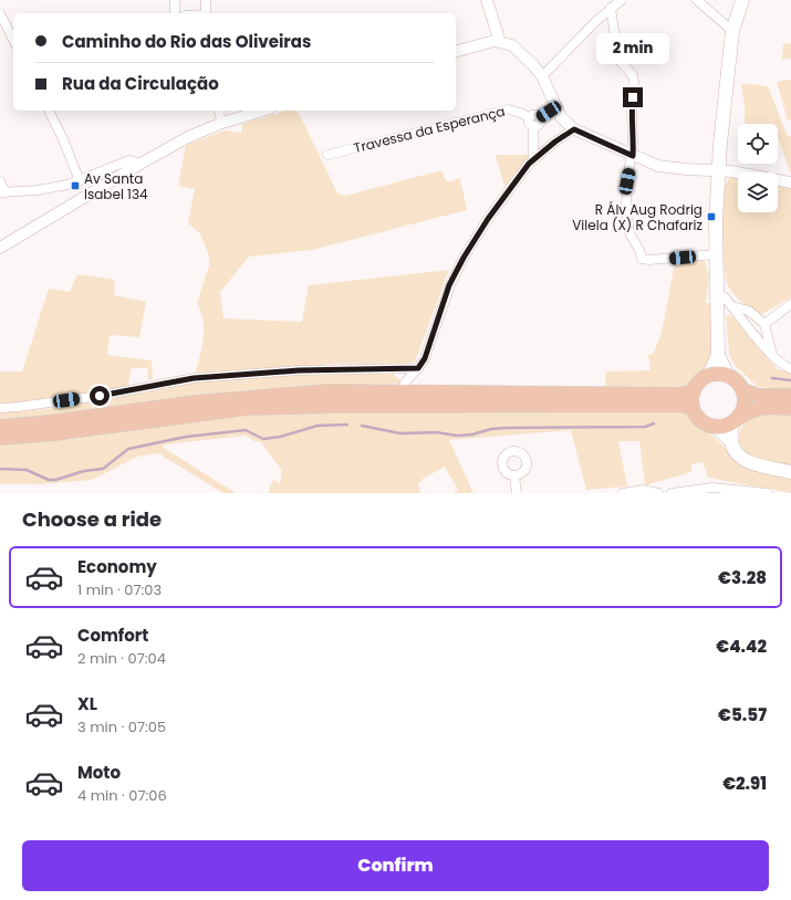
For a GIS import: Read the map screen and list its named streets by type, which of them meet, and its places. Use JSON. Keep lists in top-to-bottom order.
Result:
{
  "streets": {
    "street": ["Travessa da Esperança"]
  },
  "places": {
    "transit": ["Av Santa Isabel 134", "R Álv Aug Rodrig Vilela (X) R Chafariz"]
  },
  "page": {
    "banner": ["Caminho do Rio das Oliveiras", "Rua da Circulação"],
    "bubble": "2 min",
    "heading": "Choose a ride",
    "list": [
      {
        "name": "Economy",
        "note": "1 min · 07:03",
        "value": "€3.28"
      },
      {
        "name": "Comfort",
        "note": "2 min · 07:04",
        "value": "€4.42"
      },
      {
        "name": "XL",
        "note": "3 min · 07:05",
        "value": "€5.57"
      },
      {
        "name": "Moto",
        "note": "4 min · 07:06",
        "value": "€2.91"
      }
    ],
    "buttons": "Confirm"
  }
}
